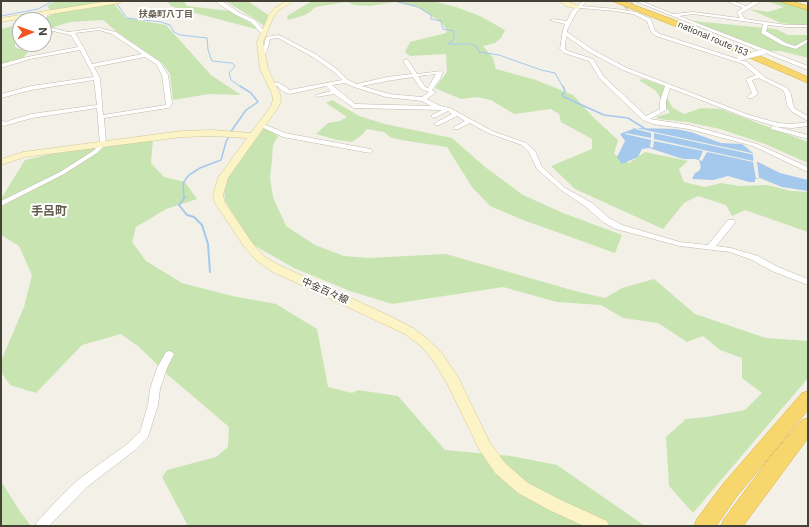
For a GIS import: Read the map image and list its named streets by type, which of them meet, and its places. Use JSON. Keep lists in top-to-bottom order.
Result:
{
  "streets": {
    "highway": ["national route 153"],
    "main road": ["中金百々線"]
  },
  "districts": ["扶桑町八丁目", "手呂町"],
  "north": "right"
}
